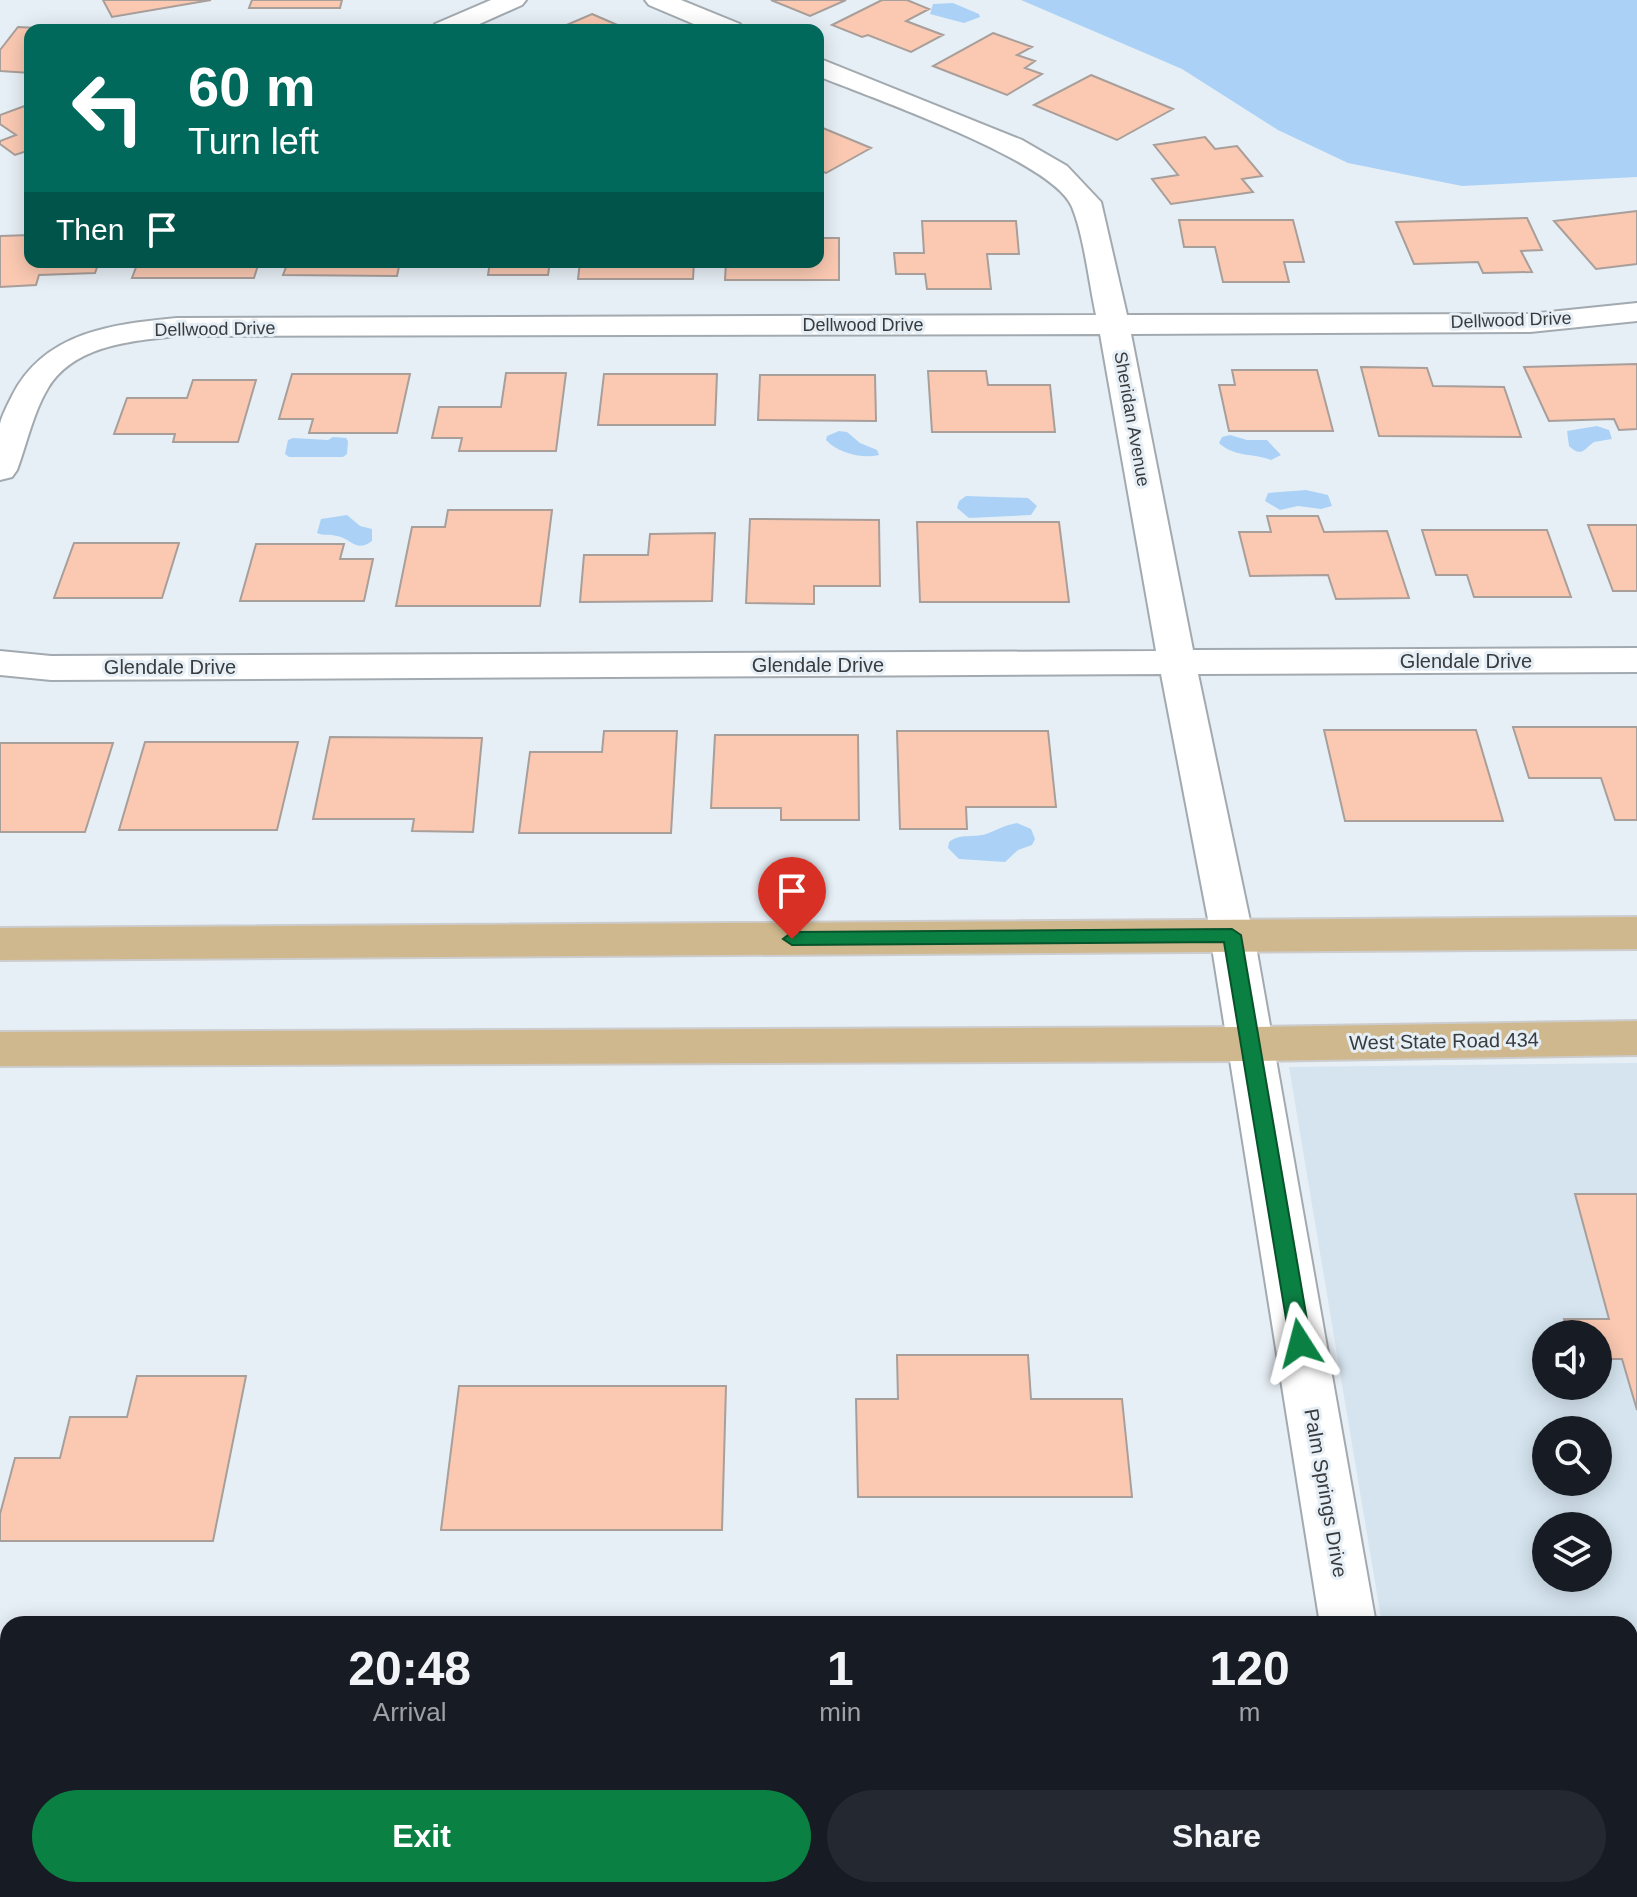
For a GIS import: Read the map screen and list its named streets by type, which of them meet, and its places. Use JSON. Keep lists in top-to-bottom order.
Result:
{
  "streets": {
    "main road": ["West State Road 434"],
    "street": [
      "Dellwood Drive",
      "Sheridan Avenue",
      "Glendale Drive",
      "Palm Springs Drive"
    ]
  },
  "crossings": [
    ["Dellwood Drive", "Sheridan Avenue"],
    ["Sheridan Avenue", "Glendale Drive"],
    ["Sheridan Avenue", "Palm Springs Drive"],
    ["West State Road 434", "Palm Springs Drive"]
  ],
  "page": {
    "turn": ["60 m", "Turn left"],
    "then": "Then",
    "eta": [
      "20:48",
      "Arrival",
      "1",
      "min",
      "120",
      "m"
    ],
    "buttons": ["Exit", "Share"]
  }
}
